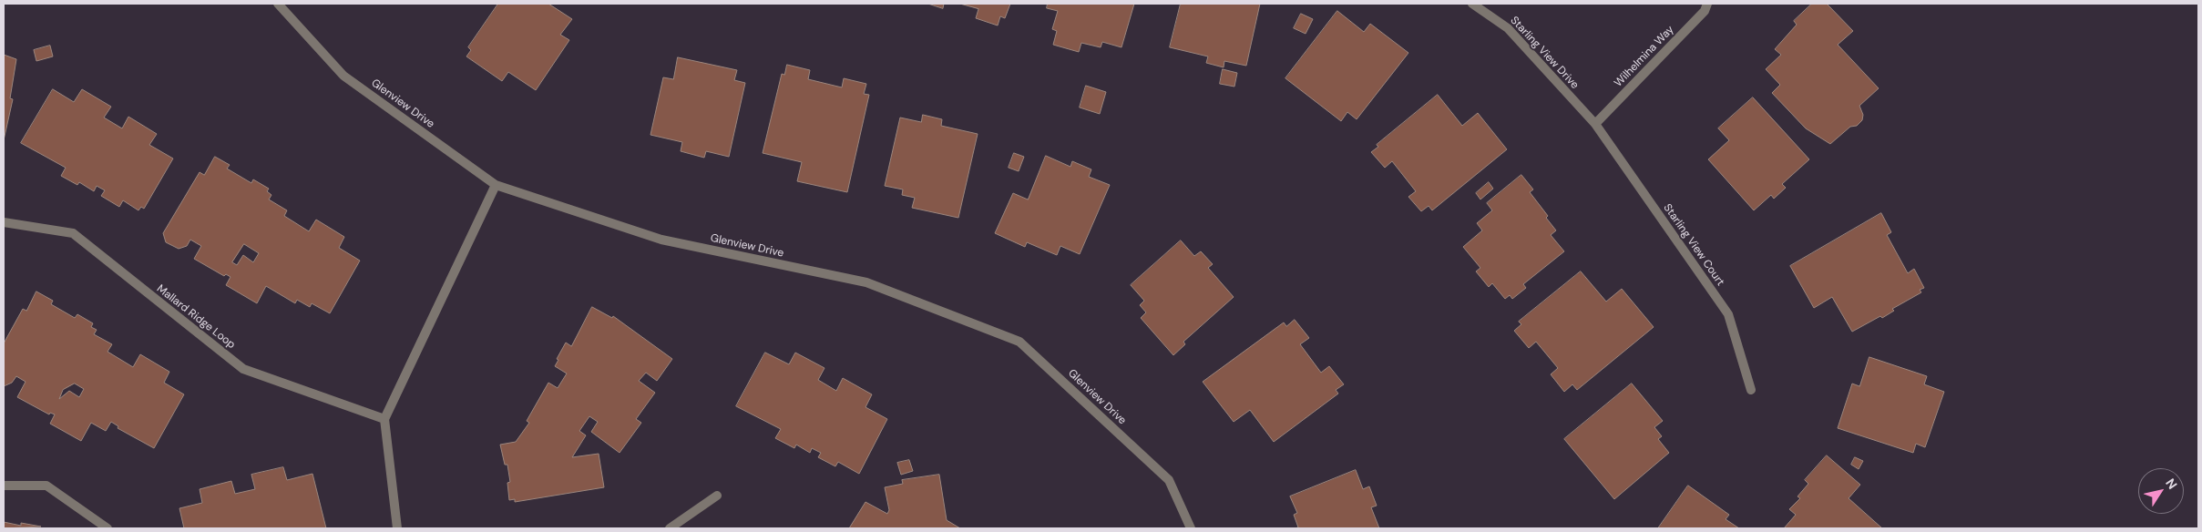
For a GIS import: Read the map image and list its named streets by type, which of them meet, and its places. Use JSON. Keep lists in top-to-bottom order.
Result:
{
  "streets": {
    "street": [
      "Starling View Drive",
      "Wilhelmina Way",
      "Glenview Drive",
      "Starling View Court",
      "Mallard Ridge Loop"
    ]
  },
  "crossings": [
    ["Starling View Drive", "Wilhelmina Way"],
    ["Starling View Drive", "Starling View Court"],
    ["Wilhelmina Way", "Starling View Court"]
  ],
  "north": "top right"
}
